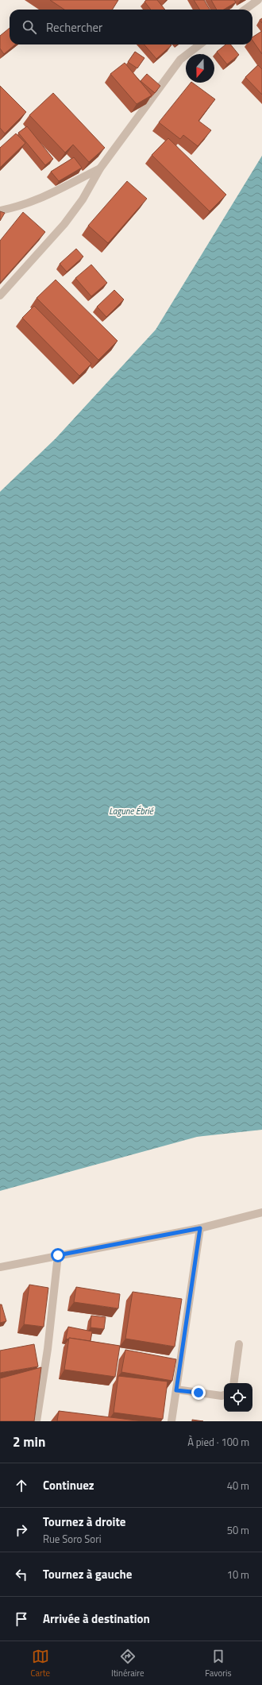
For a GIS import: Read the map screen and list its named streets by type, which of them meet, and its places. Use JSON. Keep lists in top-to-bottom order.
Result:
{
  "water": ["Lagune Ébrié"],
  "north": "bottom",
  "page": {
    "search": "Rechercher",
    "heading": ["2 min", "À pied · 100 m"],
    "list": [
      ["Continuez", "40 m"],
      ["Tournez à droite", "Rue Soro Sori", "50 m"],
      ["Tournez à gauche", "10 m"],
      "Arrivée à destination"
    ],
    "nav": ["Carte", "Itinéraire", "Favoris"]
  }
}
